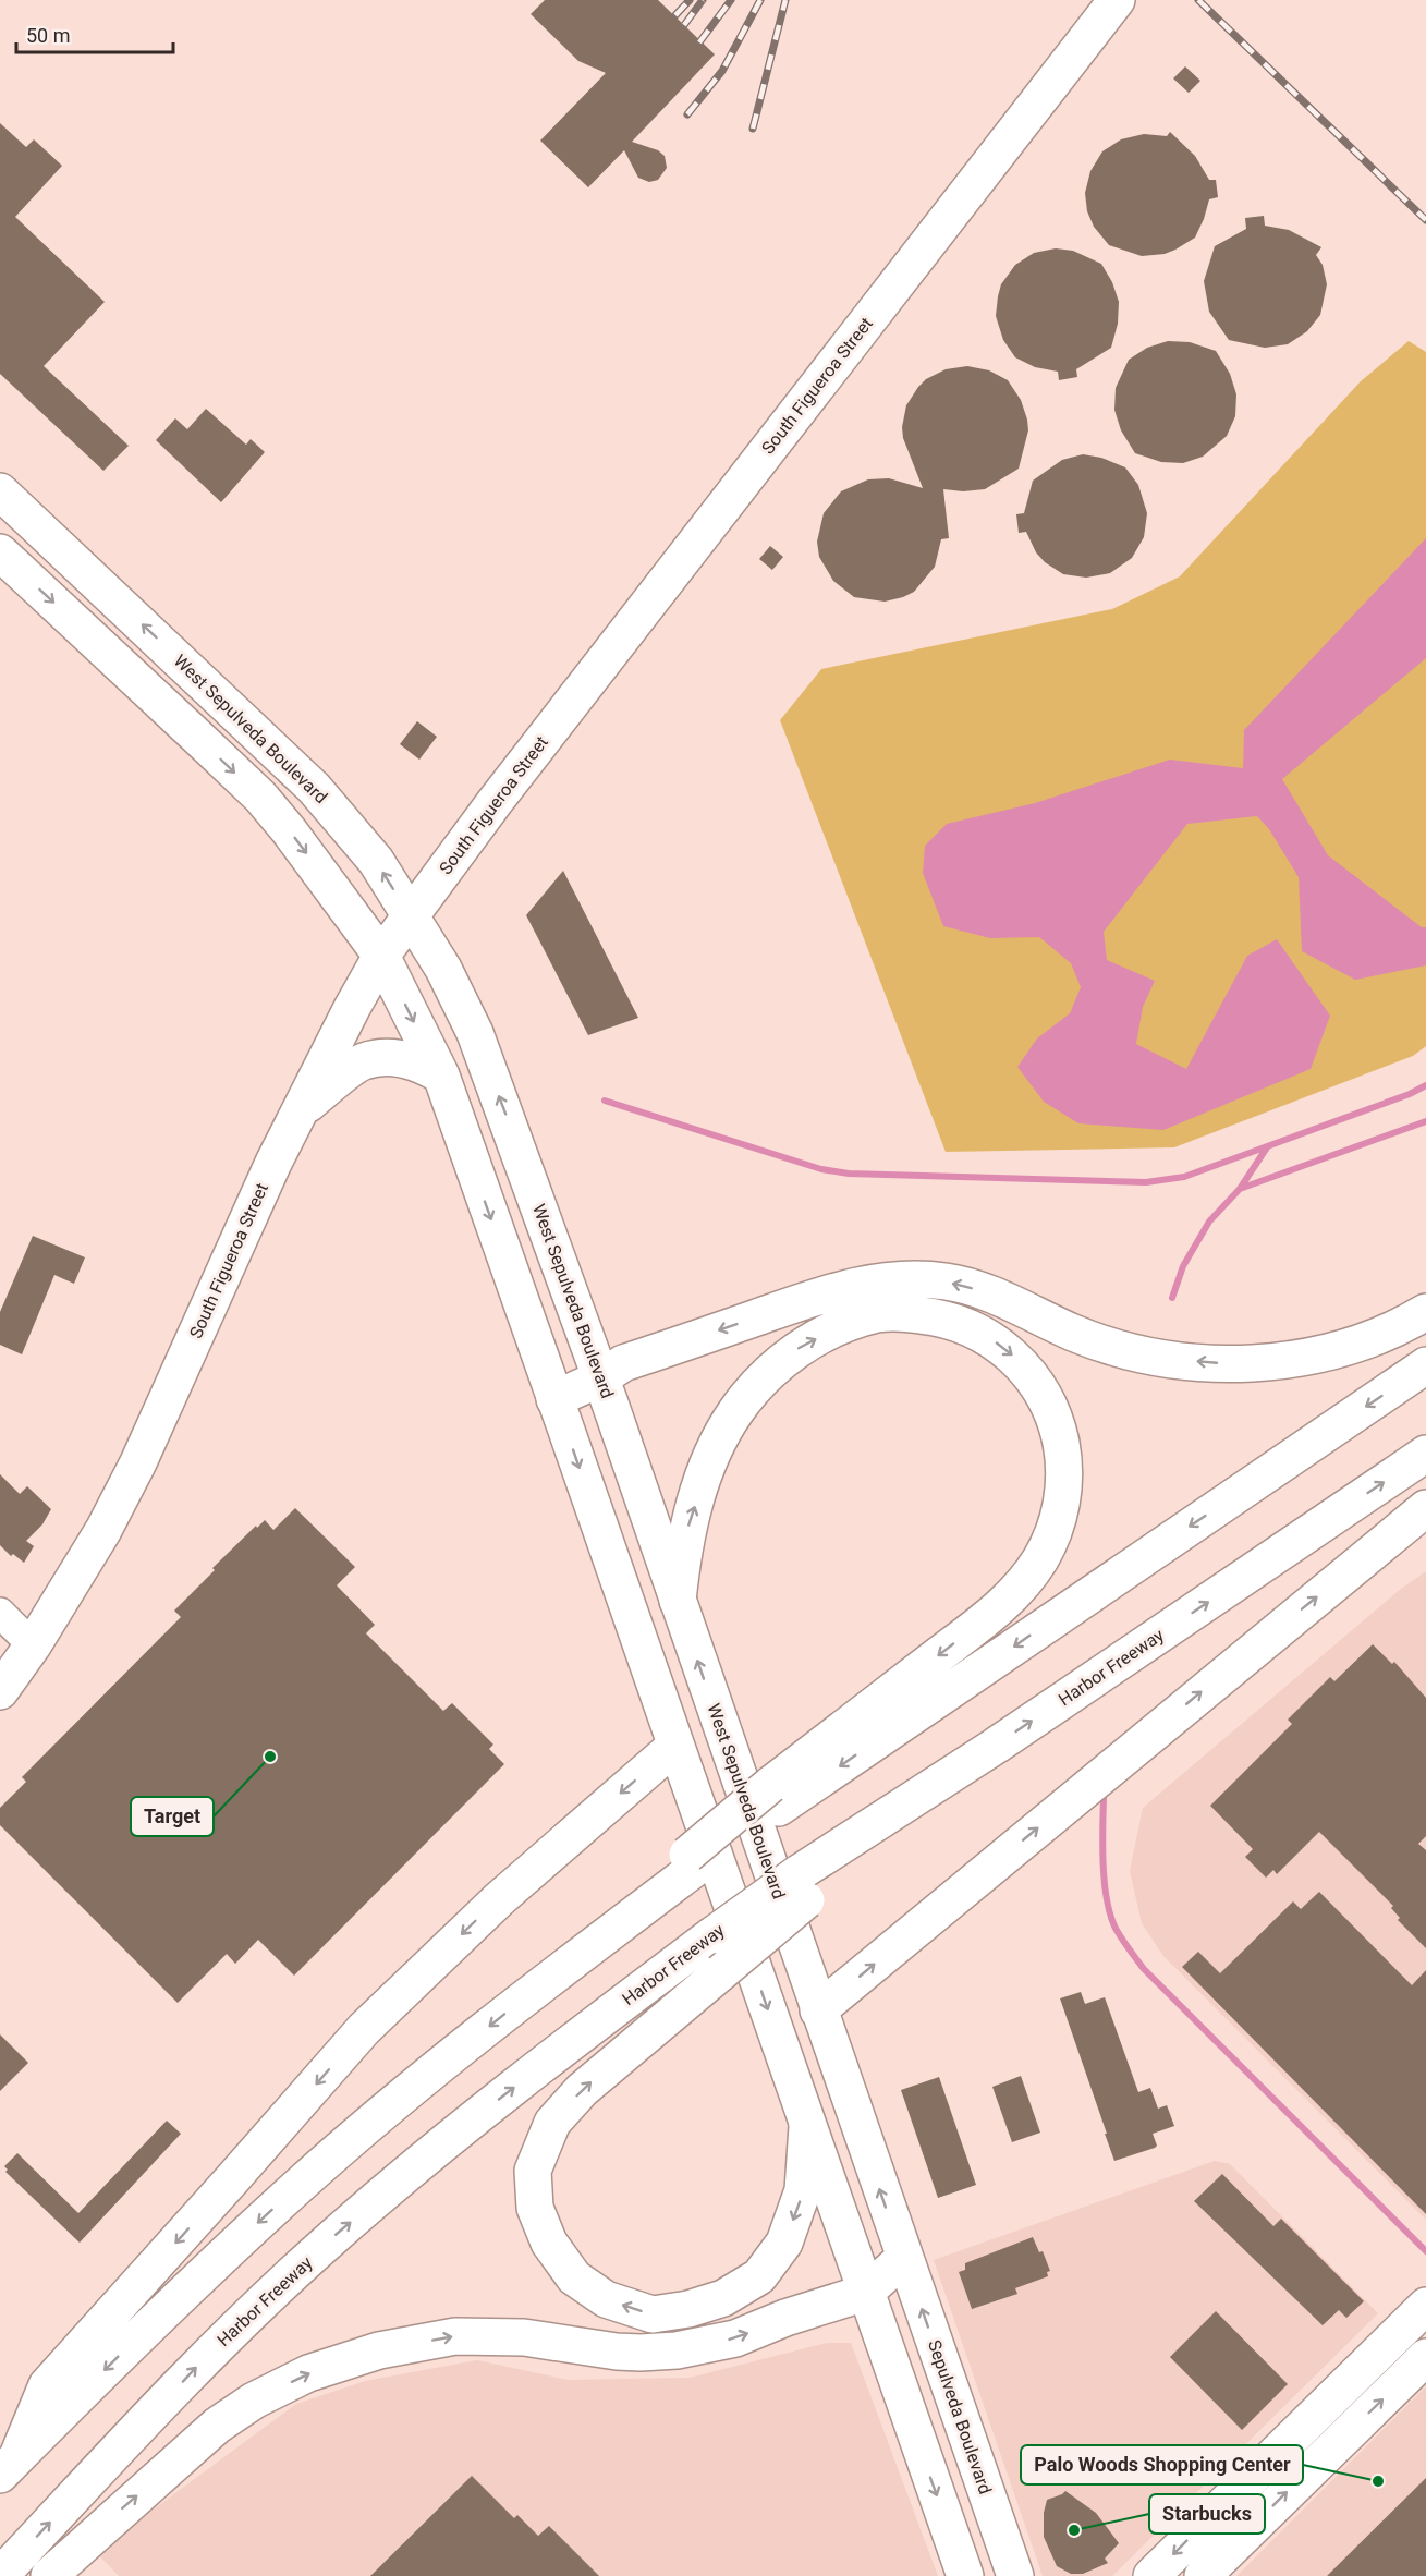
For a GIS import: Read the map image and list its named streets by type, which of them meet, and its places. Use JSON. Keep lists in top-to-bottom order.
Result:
{
  "streets": {
    "main road": [
      "South Figueroa Street",
      "West Sepulveda Boulevard",
      "Harbor Freeway",
      "Sepulveda Boulevard"
    ]
  },
  "crossings": [
    ["South Figueroa Street", "West Sepulveda Boulevard"],
    ["West Sepulveda Boulevard", "Sepulveda Boulevard"]
  ],
  "places": ["Target", "Palo Woods Shopping Center", "Starbucks"],
  "scale_bar": "50 m"
}
